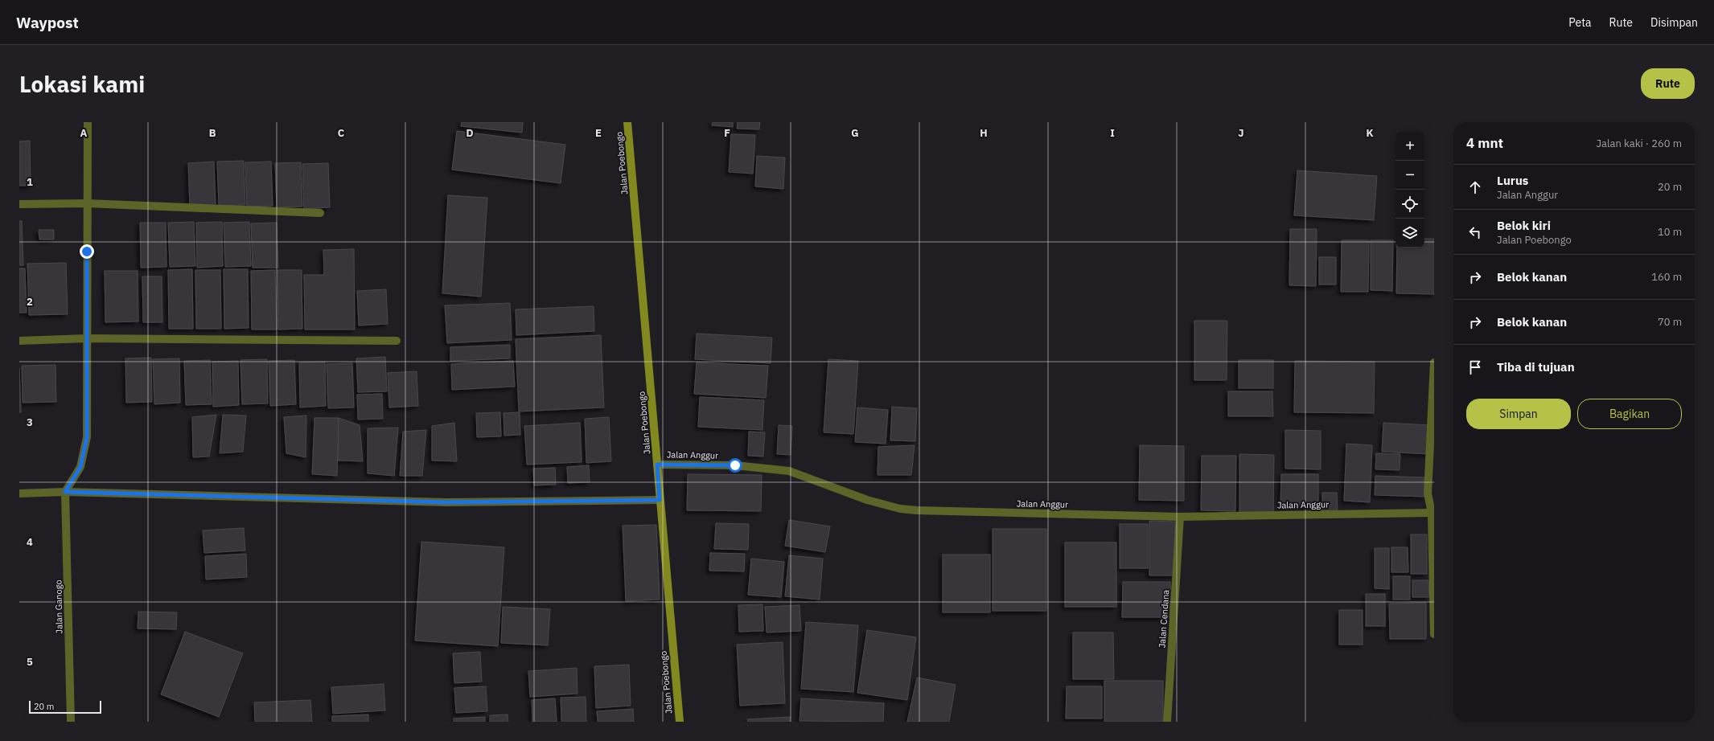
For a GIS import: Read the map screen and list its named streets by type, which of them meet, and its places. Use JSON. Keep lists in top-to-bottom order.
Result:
{
  "streets": {
    "main road": ["Jalan Poebongo"],
    "street": ["Jalan Anggur", "Jalan Ganogo", "Jalan Cendana"]
  },
  "crossings": [
    ["Jalan Poebongo", "Jalan Anggur"],
    ["Jalan Anggur", "Jalan Cendana"]
  ],
  "scale_bar": "20 m",
  "page": {
    "header": "Waypost",
    "nav": ["Peta", "Rute", "Disimpan"],
    "buttons": [
      "Rute",
      ["Simpan", "Bagikan"]
    ],
    "title": "Lokasi kami",
    "heading": ["4 mnt", "Jalan kaki · 260 m"],
    "map_buttons": ["+", "−"],
    "list": [
      ["Lurus", "Jalan Anggur", "20 m"],
      ["Belok kiri", "Jalan Poebongo", "10 m"],
      ["Belok kanan", "160 m"],
      ["Belok kanan", "70 m"],
      "Tiba di tujuan"
    ],
    "scale": "20 m"
  },
  "grid": {
    "columns": [
      "A",
      "B",
      "C",
      "D",
      "E",
      "F",
      "G",
      "H",
      "I",
      "J",
      "K"
    ],
    "rows": [
      "1",
      "2",
      "3",
      "4",
      "5"
    ]
  }
}
